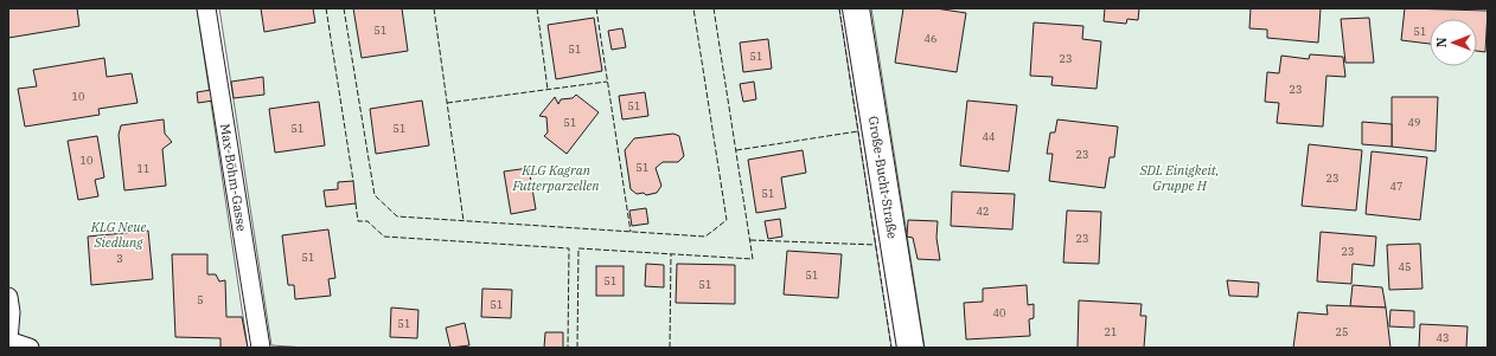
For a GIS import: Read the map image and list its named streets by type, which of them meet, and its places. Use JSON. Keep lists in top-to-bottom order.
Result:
{
  "streets": {
    "street": ["Große-Bucht-Straße"],
    "lane": ["Max-Böhm-Gasse"]
  },
  "parks": ["KLG Kagran Futterparzellen", "SDL Einigkeit, Gruppe H", "KLG Neue Siedlung"],
  "house_numbers": [
    "51",
    "51",
    "46",
    "51",
    "51",
    "23",
    "23",
    "10",
    "51",
    "51",
    "49",
    "51",
    "51",
    "44",
    "23",
    "10",
    "51",
    "11",
    "23",
    "47",
    "51",
    "42",
    "23",
    "23",
    "51",
    "3",
    "45",
    "51",
    "51",
    "51",
    "5",
    "51",
    "40",
    "51",
    "21",
    "25",
    "43"
  ],
  "north": "left"
}
